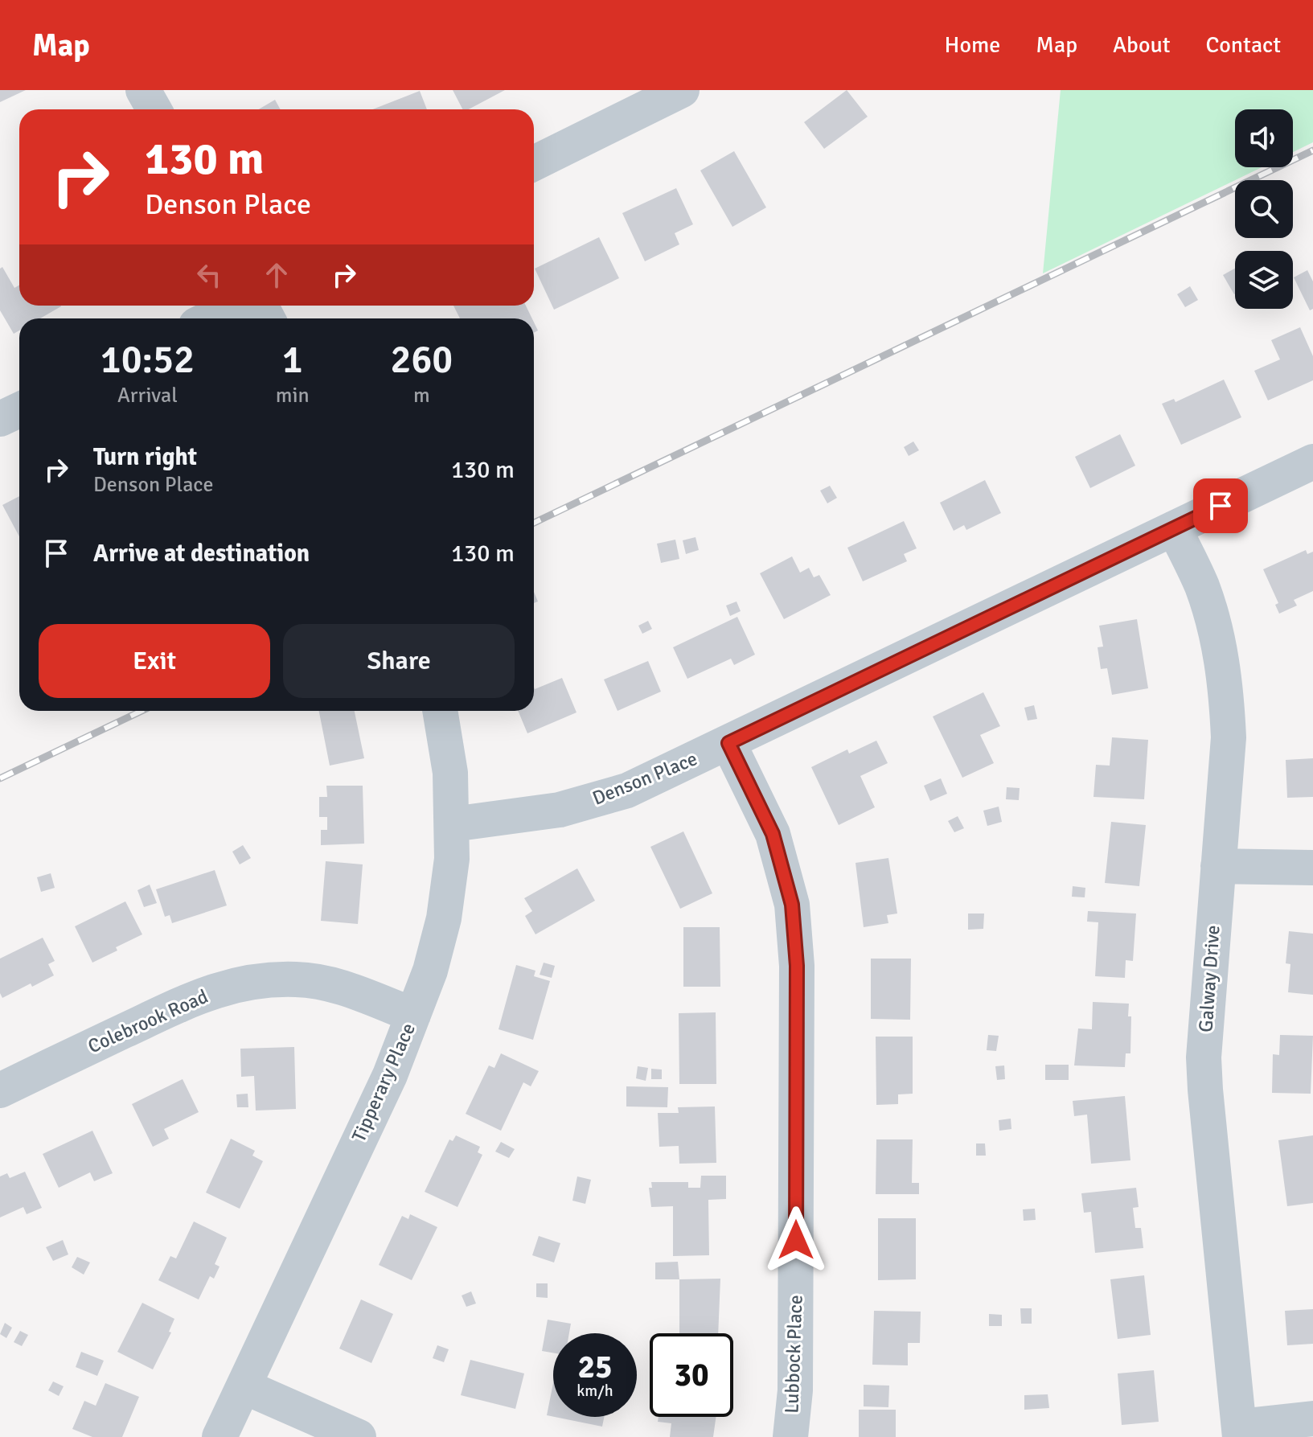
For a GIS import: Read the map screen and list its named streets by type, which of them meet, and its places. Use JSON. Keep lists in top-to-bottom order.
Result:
{
  "streets": {
    "street": [
      "Denson Place",
      "Galway Drive",
      "Colebrook Road",
      "Tipperary Place",
      "Lubbock Place"
    ]
  },
  "crossings": [
    ["Denson Place", "Galway Drive"],
    ["Denson Place", "Tipperary Place"],
    ["Denson Place", "Lubbock Place"],
    ["Colebrook Road", "Tipperary Place"]
  ],
  "page": {
    "header": "Map",
    "nav": [
      "Home",
      "Map",
      "About",
      "Contact"
    ],
    "turn": ["130 m", "Denson Place"],
    "eta": [
      "10:52",
      "Arrival",
      "1",
      "min",
      "260",
      "m"
    ],
    "list": [
      {
        "name": "Turn right",
        "note": "Denson Place",
        "value": "130 m"
      },
      {
        "name": "Arrive at destination",
        "value": "130 m"
      }
    ],
    "buttons": ["Exit", "Share"],
    "speed": "25 km/h",
    "limit": "30"
  }
}
